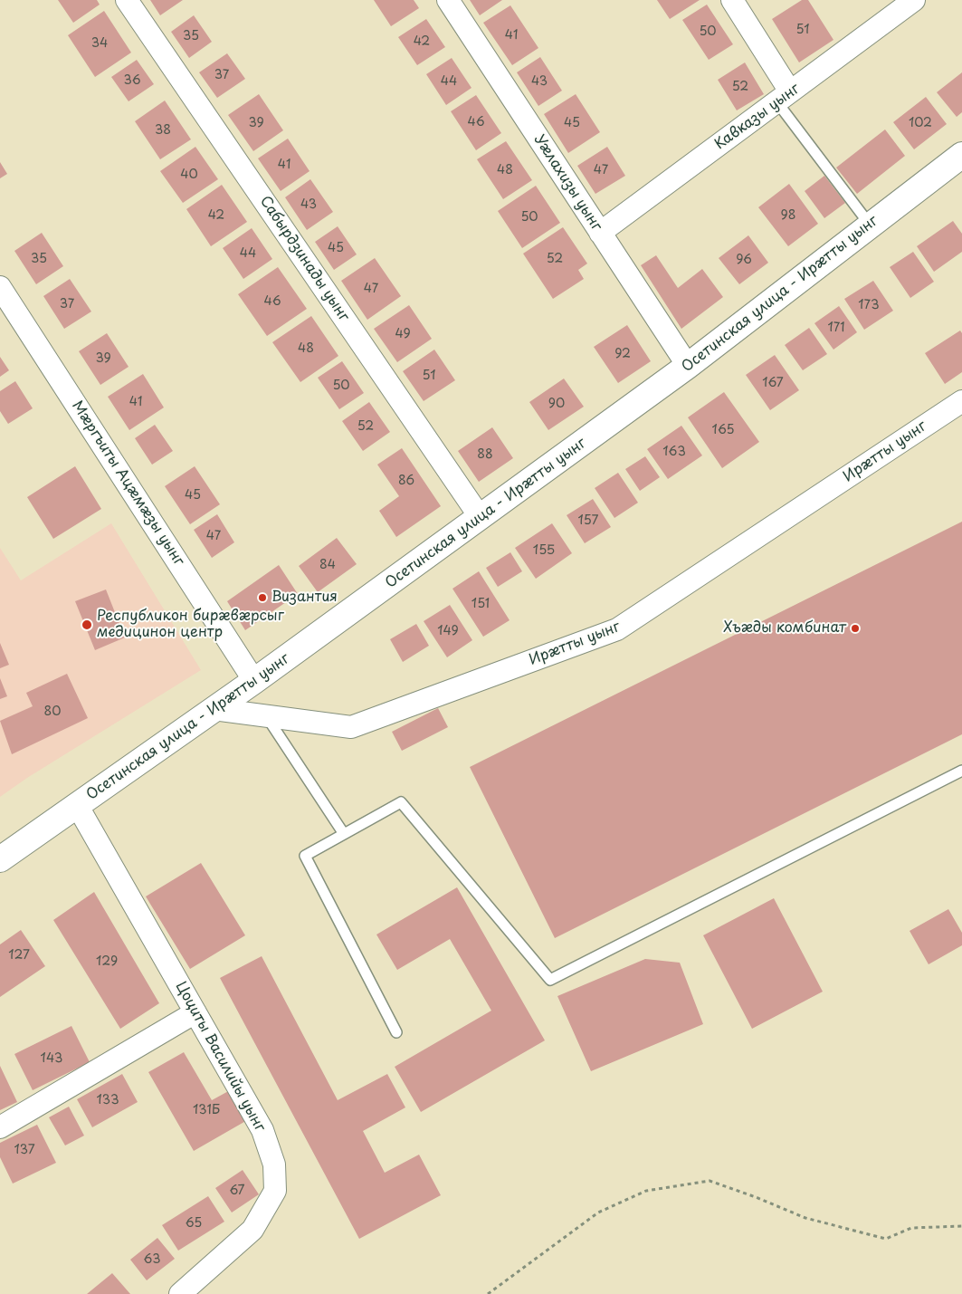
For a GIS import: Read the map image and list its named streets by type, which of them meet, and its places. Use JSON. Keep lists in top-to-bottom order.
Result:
{
  "streets": {
    "street": [
      "Кавказы уынг",
      "Уӕлахизы уынг",
      "Сабырдзинады уынг",
      "Осетинская улица - Ирæтты уынг",
      "Ирæтты уынг",
      "Мӕргъиты Ацӕмӕзы уынг",
      "Цоциты Василийы уынг"
    ]
  },
  "crossings": [
    ["Кавказы уынг", "Уӕлахизы уынг"],
    ["Уӕлахизы уынг", "Осетинская улица - Ирæтты уынг"],
    ["Сабырдзинады уынг", "Осетинская улица - Ирæтты уынг"],
    ["Осетинская улица - Ирæтты уынг", "Ирæтты уынг"],
    ["Осетинская улица - Ирæтты уынг", "Мӕргъиты Ацӕмӕзы уынг"],
    ["Осетинская улица - Ирæтты уынг", "Цоциты Василийы уынг"]
  ],
  "places": ["Византия", "Республикон бирæвæрсыг медицинон центр", "Хъæды комбинат"],
  "house_numbers": [
    "51",
    "50",
    "41",
    "35",
    "42",
    "34",
    "37",
    "36",
    "44",
    "43",
    "52",
    "46",
    "39",
    "45",
    "102",
    "38",
    "41",
    "48",
    "47",
    "40",
    "43",
    "42",
    "98",
    "50",
    "45",
    "44",
    "35",
    "52",
    "96",
    "47",
    "46",
    "37",
    "173",
    "171",
    "49",
    "48",
    "92",
    "39",
    "51",
    "167",
    "50",
    "41",
    "90",
    "52",
    "165",
    "163",
    "88",
    "86",
    "45",
    "157",
    "47",
    "155",
    "84",
    "151",
    "149",
    "80",
    "127",
    "129",
    "143",
    "133",
    "131Б",
    "137",
    "67",
    "65",
    "63"
  ]
}
